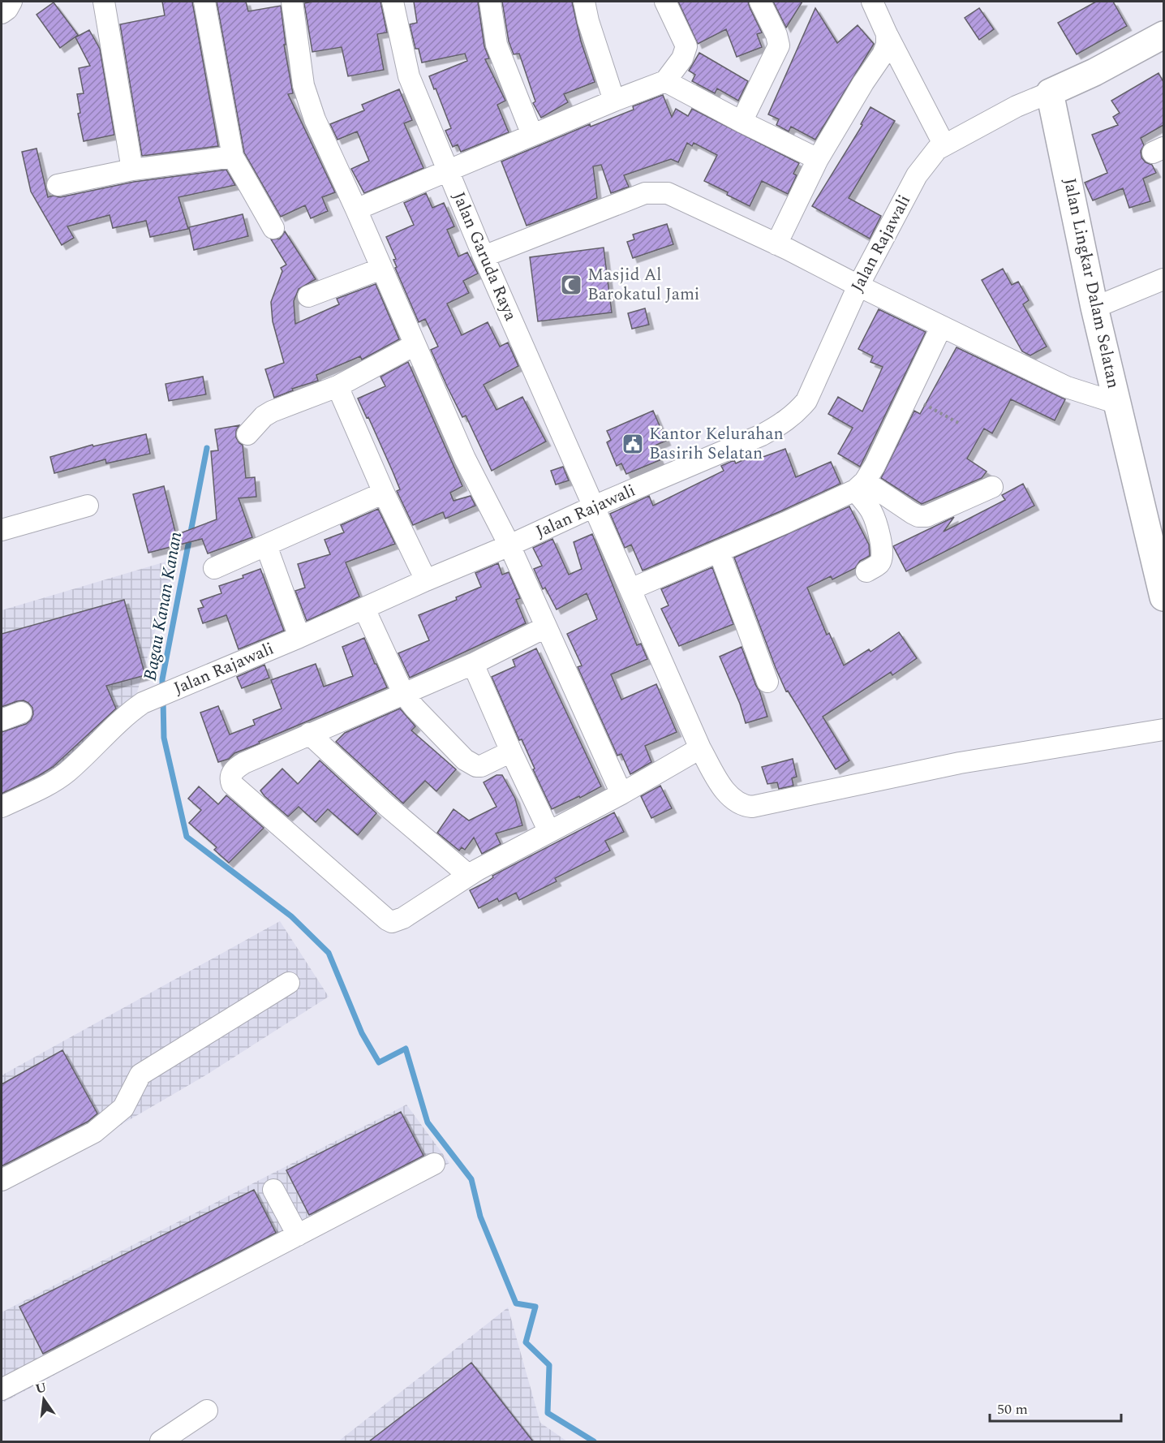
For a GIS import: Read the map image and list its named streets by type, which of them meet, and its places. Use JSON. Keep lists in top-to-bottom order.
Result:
{
  "streets": {
    "main road": ["Jalan Lingkar Dalam Selatan"],
    "street": ["Jalan Rajawali", "Jalan Garuda Raya"]
  },
  "crossings": [
    ["Jalan Rajawali", "Jalan Garuda Raya"],
    ["Jalan Rajawali", "Jalan Lingkar Dalam Selatan"]
  ],
  "water": ["Bagau Kanan Kanan"],
  "places": {
    "mosque": ["Masjid Al Barokatul Jami"],
    "public building": ["Kantor Kelurahan Basirih Selatan"]
  },
  "scale_bar": "50 m",
  "north": "top"
}
